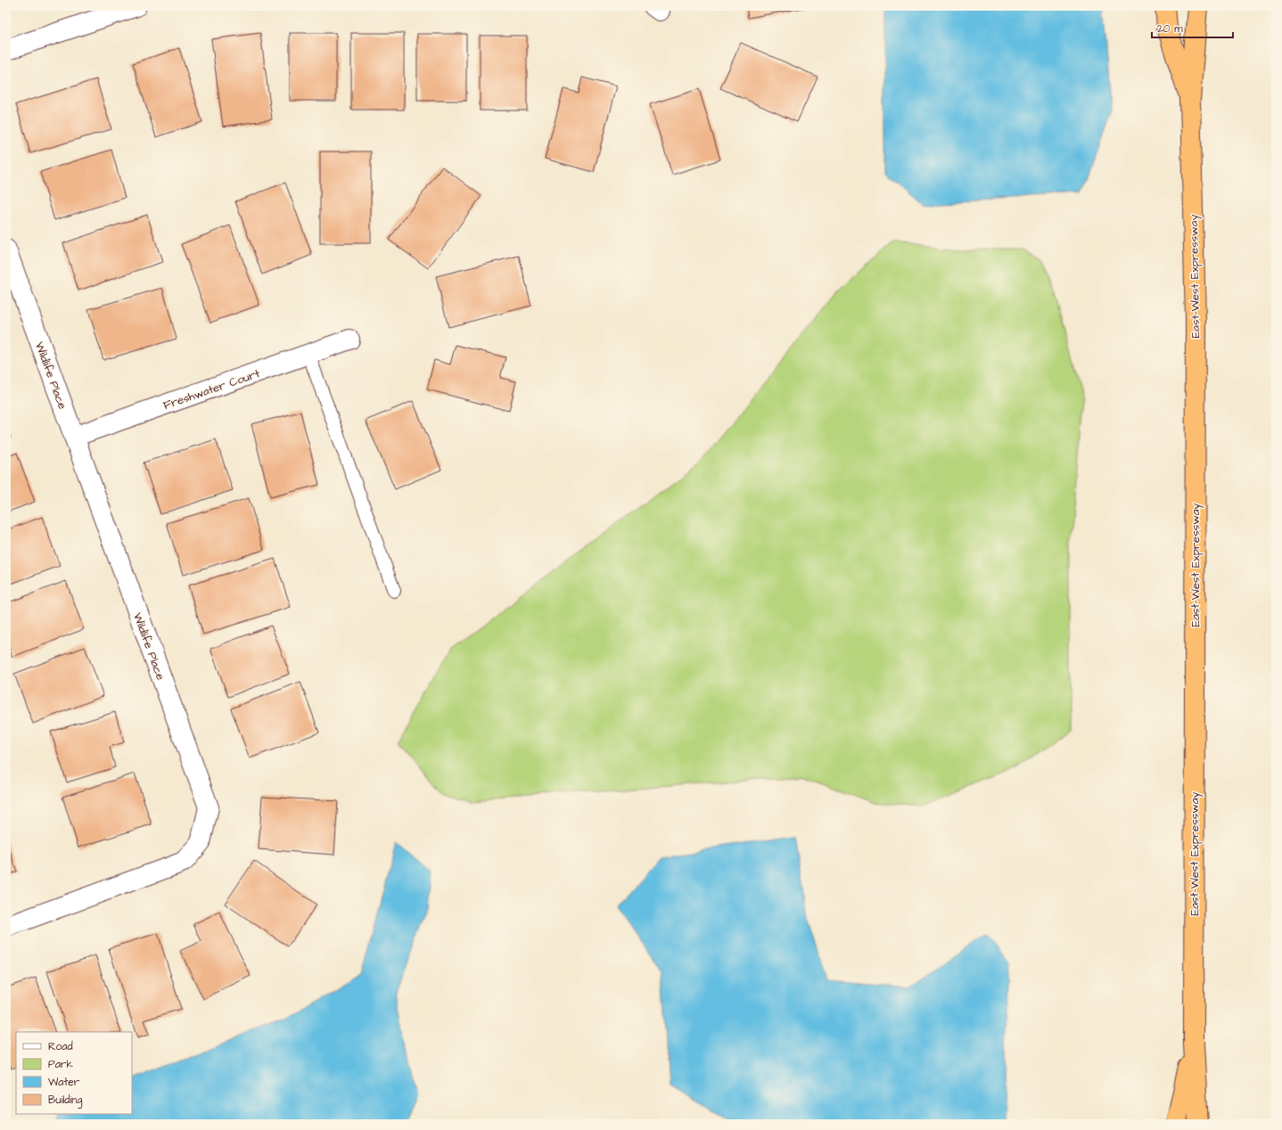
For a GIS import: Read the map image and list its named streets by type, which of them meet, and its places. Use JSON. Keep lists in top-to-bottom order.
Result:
{
  "streets": {
    "highway": ["East-West Expressway"],
    "street": ["Wildlife Place", "Freshwater Court"]
  },
  "crossings": [
    ["Wildlife Place", "Freshwater Court"]
  ],
  "legend": [
    "Road",
    "Park",
    "Water",
    "Building"
  ],
  "scale_bar": "20 m"
}
